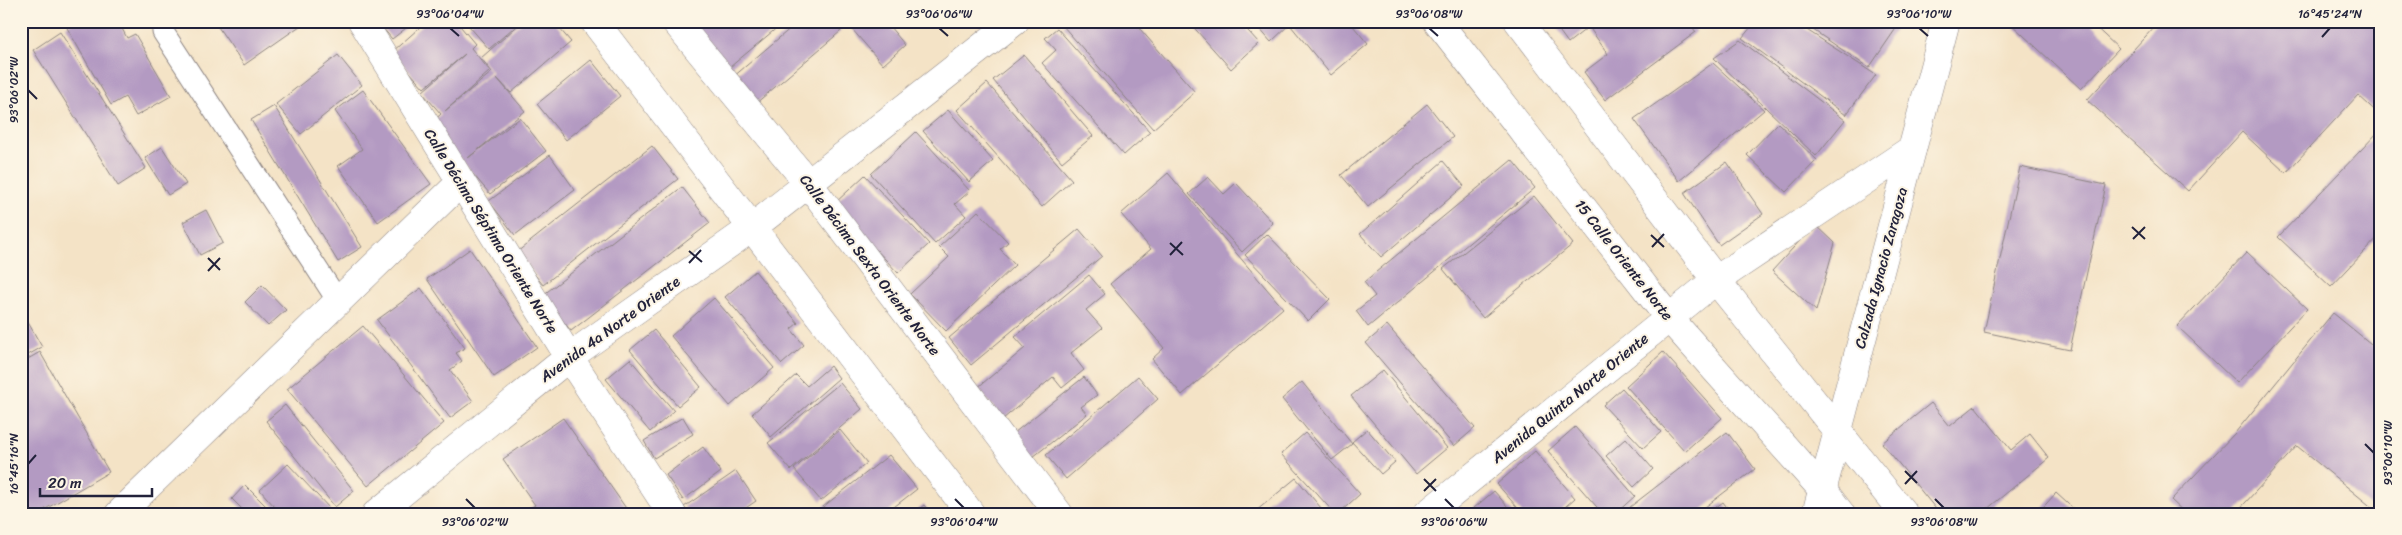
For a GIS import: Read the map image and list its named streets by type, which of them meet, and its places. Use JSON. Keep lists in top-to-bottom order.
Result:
{
  "streets": {
    "street": [
      "Calle Décima Séptima Oriente Norte",
      "15 Calle Oriente Norte",
      "Calle Décima Sexta Oriente Norte",
      "Calzada Ignacio Zaragoza",
      "Avenida 4a Norte Oriente",
      "Avenida Quinta Norte Oriente"
    ]
  },
  "crossings": [
    ["Calle Décima Séptima Oriente Norte", "Avenida 4a Norte Oriente"],
    ["15 Calle Oriente Norte", "Calzada Ignacio Zaragoza"],
    ["15 Calle Oriente Norte", "Avenida Quinta Norte Oriente"],
    ["Calle Décima Sexta Oriente Norte", "Avenida 4a Norte Oriente"],
    ["Calzada Ignacio Zaragoza", "Avenida Quinta Norte Oriente"]
  ],
  "scale_bar": "20 m",
  "coordinates": [
    "93°06'04\"W",
    "93°06'06\"W",
    "93°06'08\"W",
    "93°06'10\"W",
    "16°45'24\"N",
    "93°06'02\"W",
    "16°45'16\"N"
  ]
}
